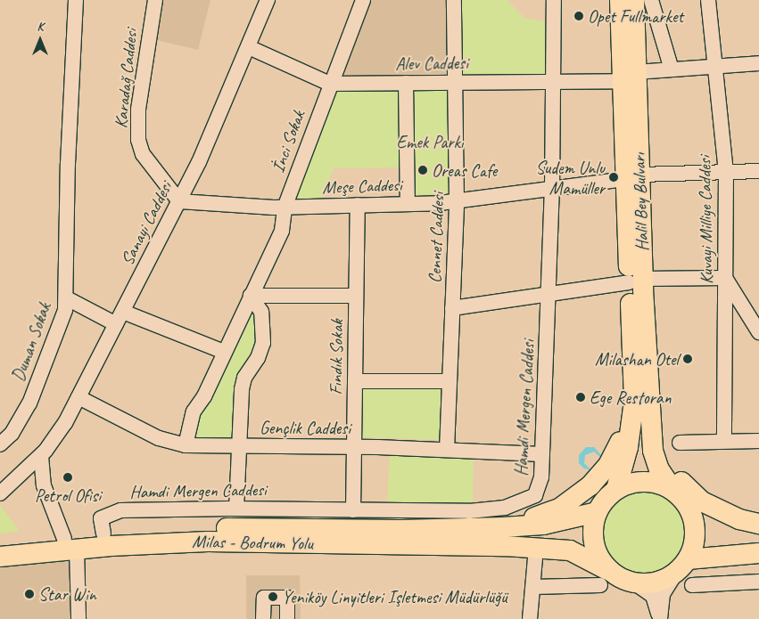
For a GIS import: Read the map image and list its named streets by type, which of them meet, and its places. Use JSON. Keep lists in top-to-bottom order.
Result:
{
  "streets": {
    "highway": ["Halil Bey Bulvarı", "Milas - Bodrum Yolu"],
    "street": [
      "Alev Caddesi",
      "Karadağ Caddesi",
      "İnci Sokak",
      "Meşe Caddesi",
      "Kuvayi Milliye Caddesi",
      "Sanayi Caddesi",
      "Cennet Caddesi",
      "Duman Sokak",
      "Fındık Sokak",
      "Hamdi Mergen Caddesi",
      "Gençlik Caddesi"
    ]
  },
  "crossings": [
    ["Alev Caddesi", "İnci Sokak"],
    ["Alev Caddesi", "Halil Bey Bulvarı"],
    ["Alev Caddesi", "Kuvayi Milliye Caddesi"],
    ["Alev Caddesi", "Sanayi Caddesi"],
    ["Alev Caddesi", "Cennet Caddesi"],
    ["Alev Caddesi", "Hamdi Mergen Caddesi"],
    ["Karadağ Caddesi", "Meşe Caddesi"],
    ["Karadağ Caddesi", "Sanayi Caddesi"],
    ["İnci Sokak", "Meşe Caddesi"],
    ["İnci Sokak", "Gençlik Caddesi"],
    ["Meşe Caddesi", "Halil Bey Bulvarı"],
    ["Meşe Caddesi", "Kuvayi Milliye Caddesi"],
    ["Meşe Caddesi", "Sanayi Caddesi"],
    ["Meşe Caddesi", "Cennet Caddesi"],
    ["Meşe Caddesi", "Fındık Sokak"],
    ["Meşe Caddesi", "Hamdi Mergen Caddesi"],
    ["Sanayi Caddesi", "Gençlik Caddesi"],
    ["Cennet Caddesi", "Gençlik Caddesi"],
    ["Fındık Sokak", "Hamdi Mergen Caddesi"],
    ["Fındık Sokak", "Gençlik Caddesi"],
    ["Hamdi Mergen Caddesi", "Gençlik Caddesi"],
    ["Hamdi Mergen Caddesi", "Milas - Bodrum Yolu"]
  ],
  "parks": ["Emek Parkı"],
  "places": [
    "Opet Fullmarket",
    "Oreas Cafe",
    "Sudem Unlu Mamüller",
    "Milashan Otel",
    "Ege Restoran",
    "Petrol Ofisi",
    "Star Win",
    "Yeniköy Linyitleri Işletmesi Müdürlüğü"
  ],
  "north": "top"
}
